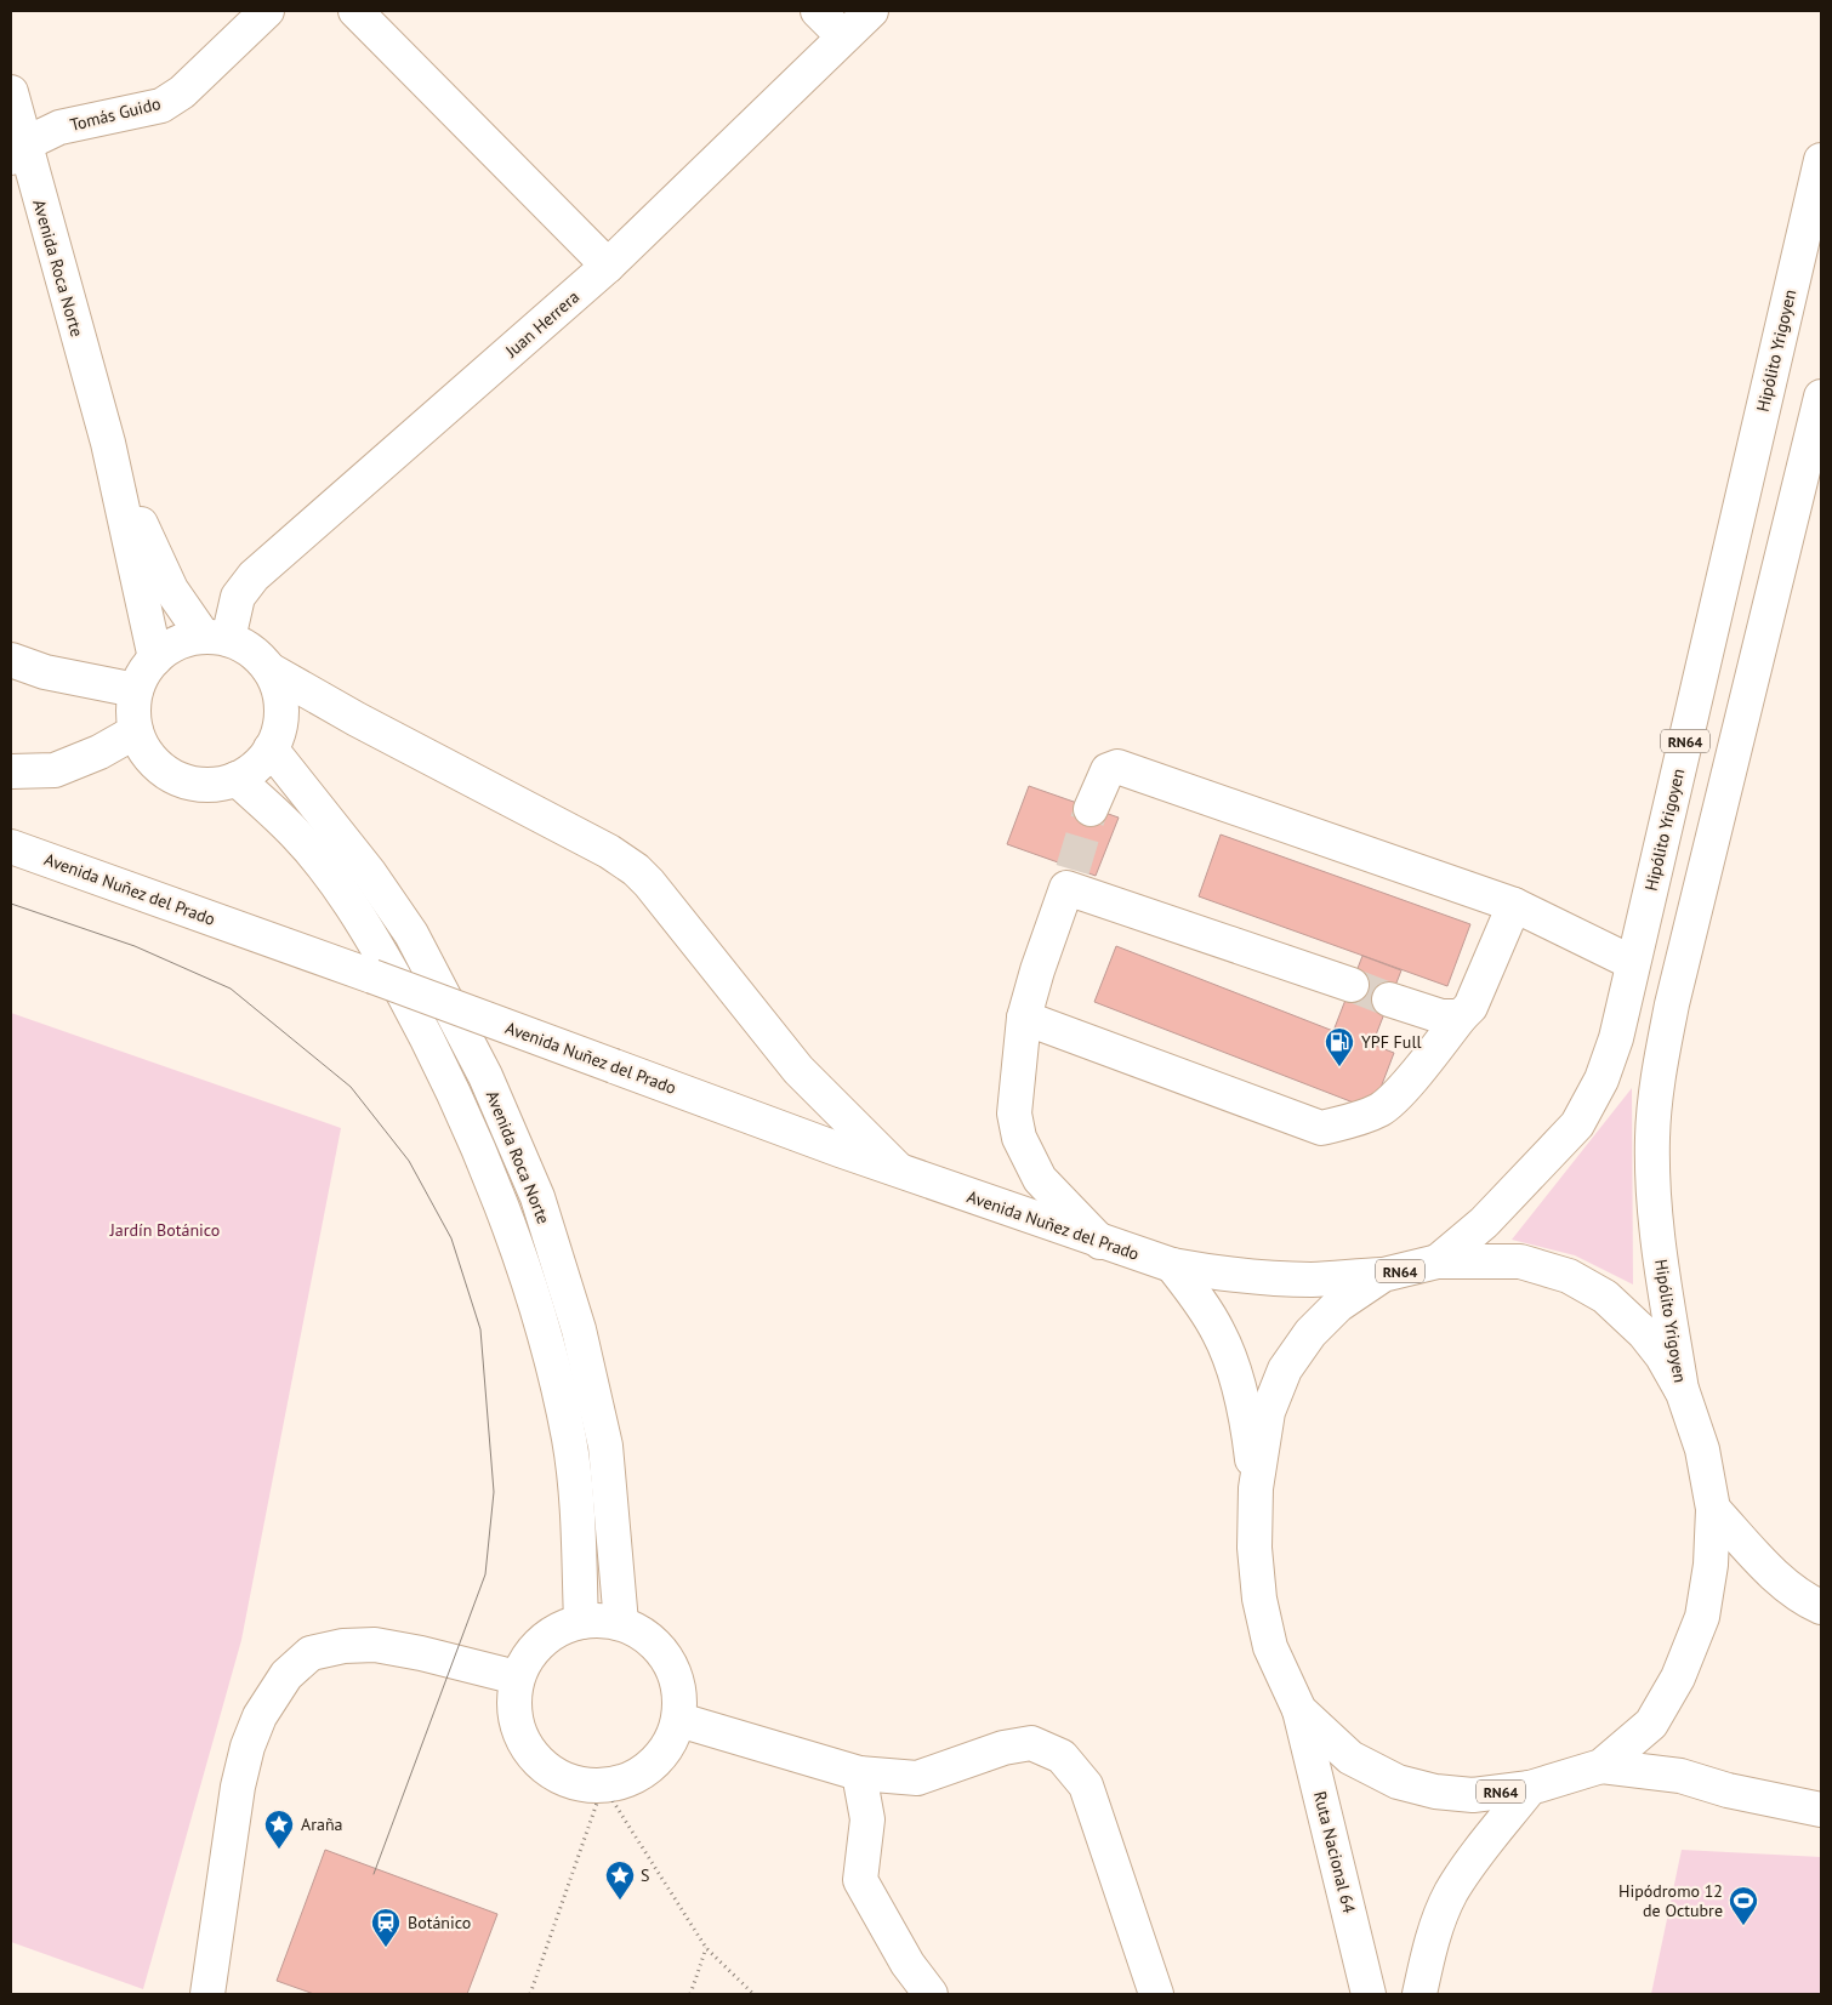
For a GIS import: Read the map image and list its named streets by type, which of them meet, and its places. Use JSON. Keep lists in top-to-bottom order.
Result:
{
  "streets": {
    "main road": [
      "Tomás Guido",
      "Avenida Roca Norte",
      "Juan Herrera",
      "Hipólito Yrigoyen",
      "RN64",
      "Avenida Nuñez del Prado",
      "Ruta Nacional 64"
    ]
  },
  "crossings": [
    ["Tomás Guido", "Avenida Roca Norte"],
    ["Avenida Roca Norte", "Juan Herrera"],
    ["Hipólito Yrigoyen", "RN64"],
    ["RN64", "Avenida Nuñez del Prado"],
    ["RN64", "Ruta Nacional 64"]
  ],
  "parks": ["Jardín Botánico"],
  "places": {
    "fuel station": ["YPF Full"],
    "place": ["Araña", "S"],
    "sports": ["Hipódromo 12 de Octubre"],
    "station": ["Botánico"]
  }
}
